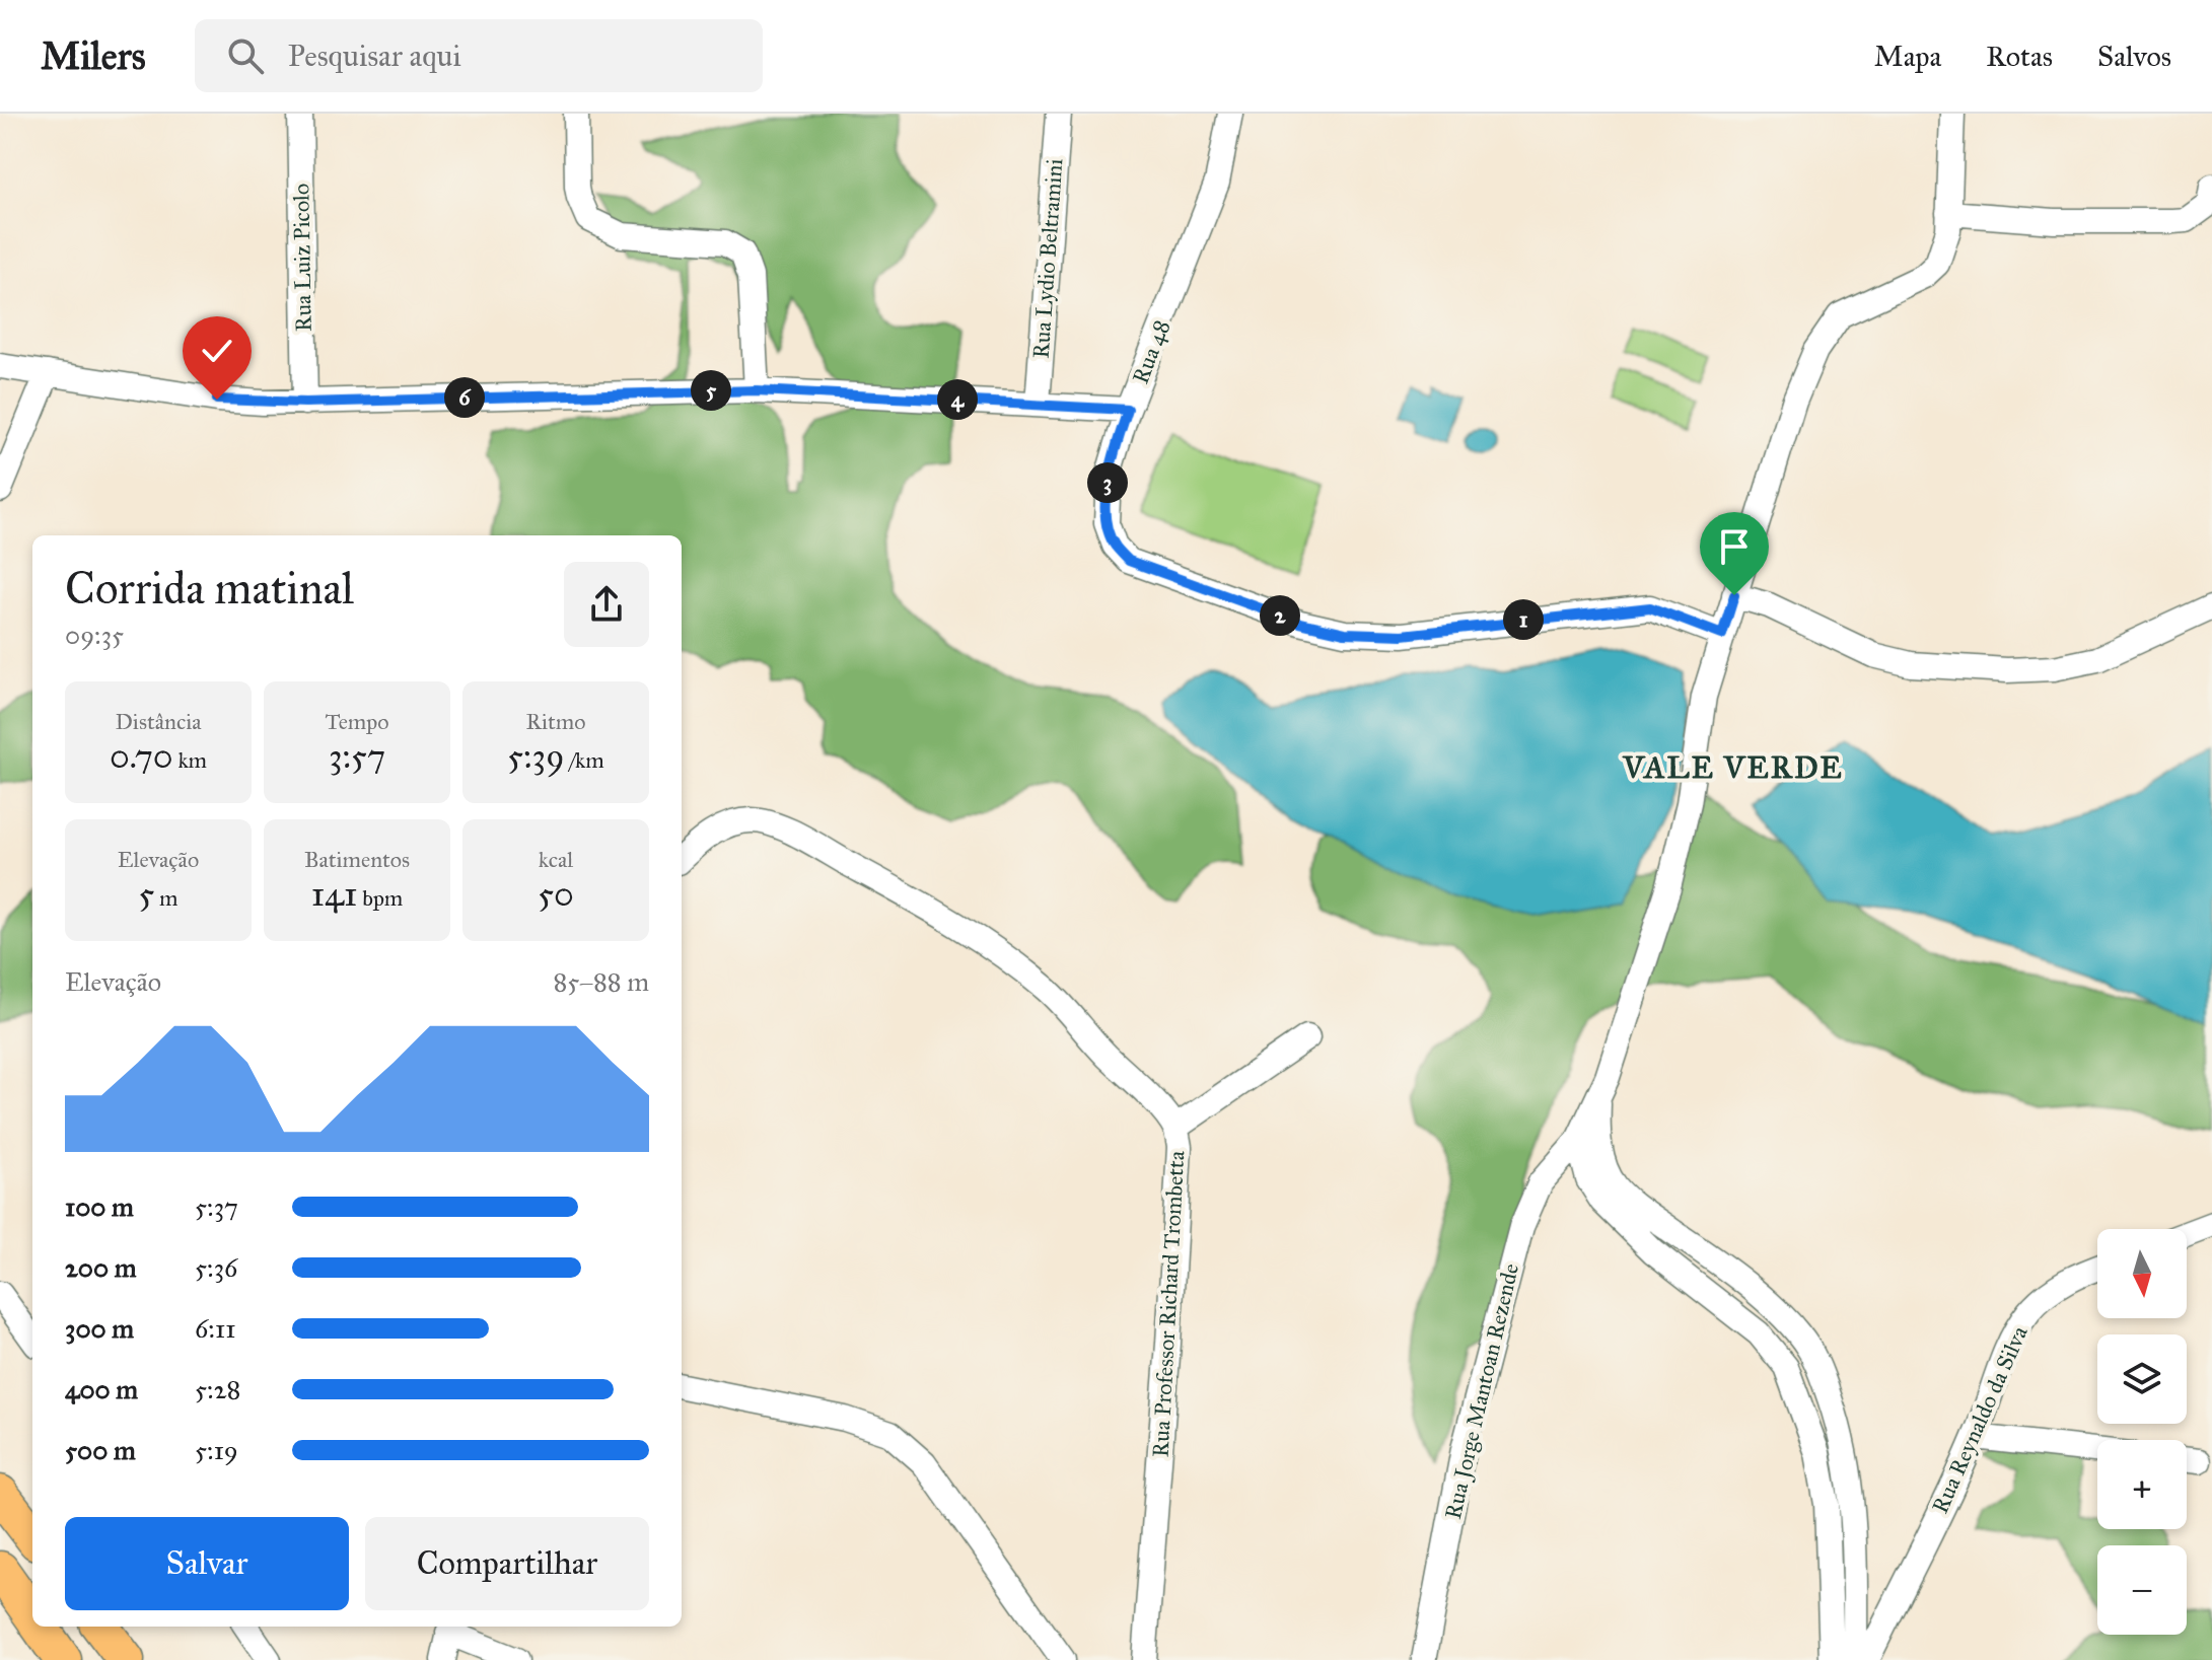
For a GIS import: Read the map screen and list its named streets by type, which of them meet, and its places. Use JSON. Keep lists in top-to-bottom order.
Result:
{
  "streets": {
    "street": [
      "Rua Luiz Picolo",
      "Rua Lydio Beltramini",
      "Rua 48",
      "Rua Professor Richard Trombetta",
      "Rua Jorge Mantoan Rezende",
      "Rua Reynaldo da Silva"
    ]
  },
  "districts": ["VALE VERDE"],
  "north": "bottom",
  "page": {
    "header": "Milers",
    "search": "Pesquisar aqui",
    "nav": ["Mapa", "Rotas", "Salvos"],
    "pins": [
      "5",
      "6",
      "4",
      "3",
      "2",
      "1"
    ],
    "heading": ["Corrida matinal", "09:35"],
    "stats": [
      ["Distância", "0.70 km"],
      ["Tempo", "3:57"],
      ["Ritmo", "5:39 /km"],
      ["Elevação", "5 m"],
      ["Batimentos", "141 bpm"],
      ["kcal", "50"]
    ],
    "chart": ["Elevação", "85–88 m"],
    "list": [
      {
        "name": "100 m",
        "note": "5:37"
      },
      {
        "name": "200 m",
        "note": "5:36"
      },
      {
        "name": "300 m",
        "note": "6:11"
      },
      {
        "name": "400 m",
        "note": "5:28"
      },
      {
        "name": "500 m",
        "note": "5:19"
      }
    ],
    "map_buttons": ["+", "−"],
    "buttons": ["Salvar", "Compartilhar"]
  }
}
